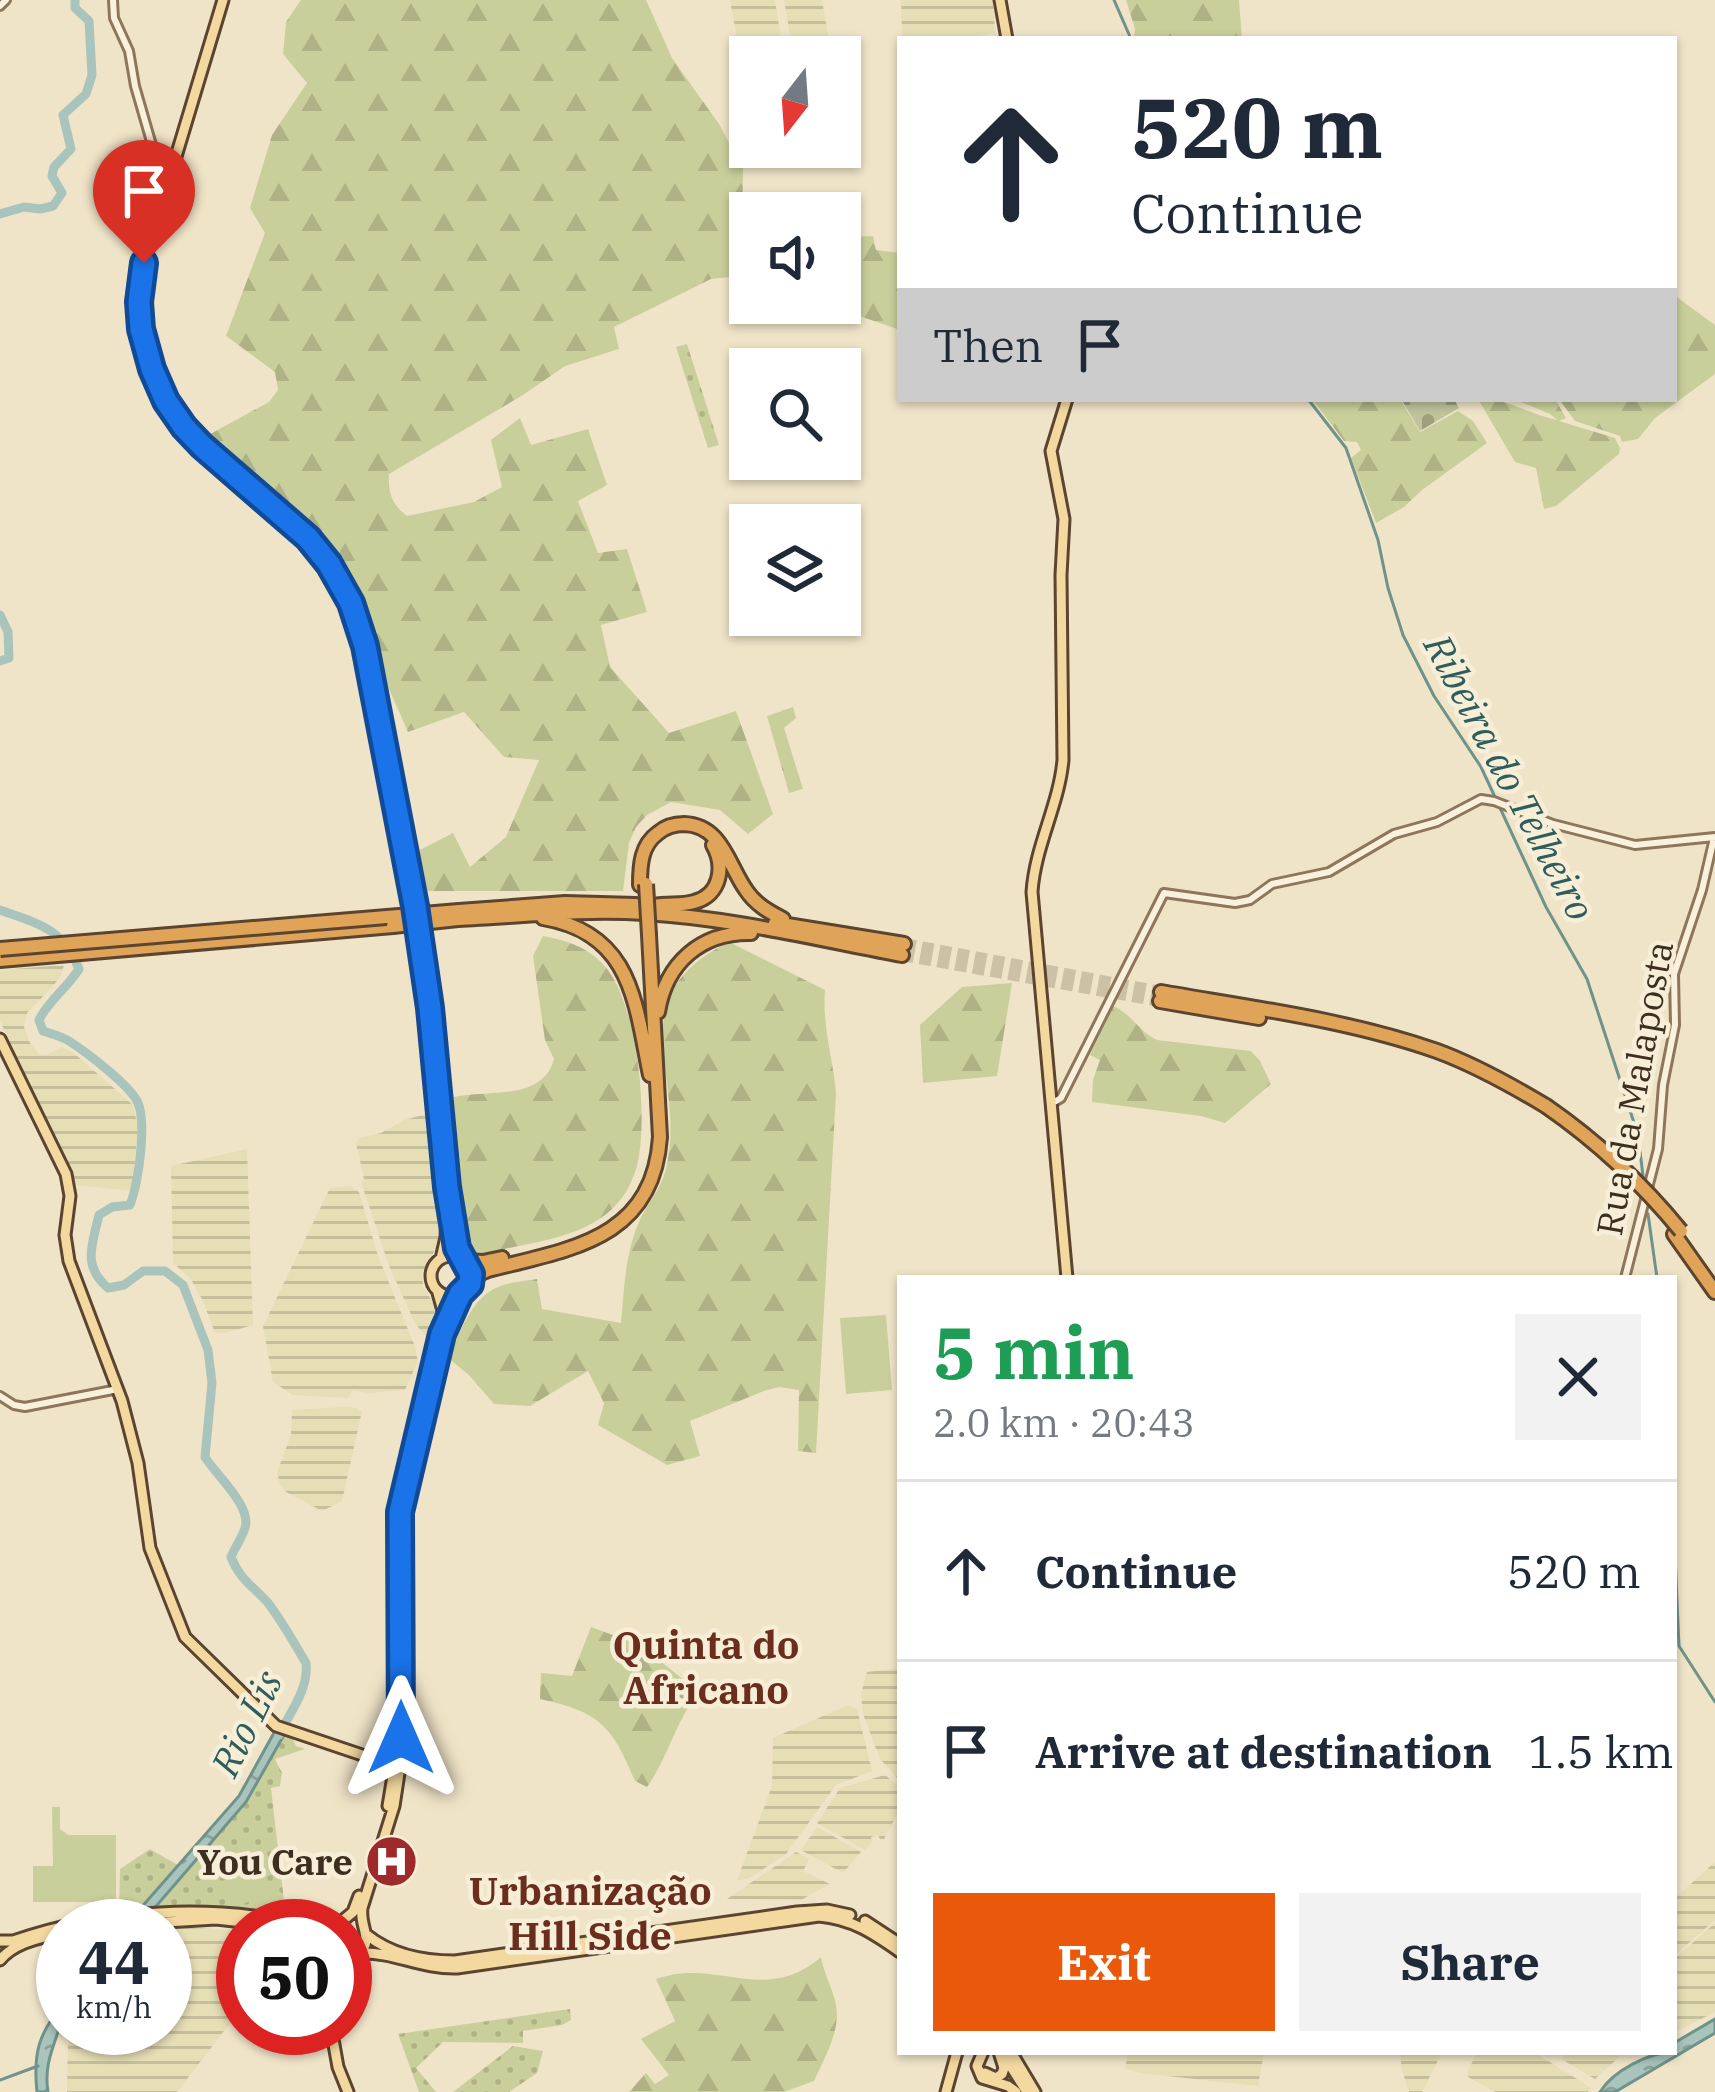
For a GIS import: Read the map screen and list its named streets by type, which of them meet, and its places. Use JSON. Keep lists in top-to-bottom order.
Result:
{
  "streets": {
    "street": ["Rua da Malaposta"]
  },
  "districts": ["Quinta do Africano", "Urbanização Hill Side"],
  "water": ["Ribeira do Telheiro", "Rio Lis"],
  "places": {
    "hospital": ["You Care"]
  },
  "north": "bottom",
  "page": {
    "turn": ["520 m", "Continue"],
    "then": "Then",
    "heading": ["5 min", "2.0 km · 20:43"],
    "list": [
      {
        "name": "Continue",
        "value": "520 m"
      },
      {
        "name": "Arrive at destination",
        "value": "1.5 km"
      }
    ],
    "buttons": ["Exit", "Share"],
    "speed": "44 km/h",
    "limit": "50"
  }
}
